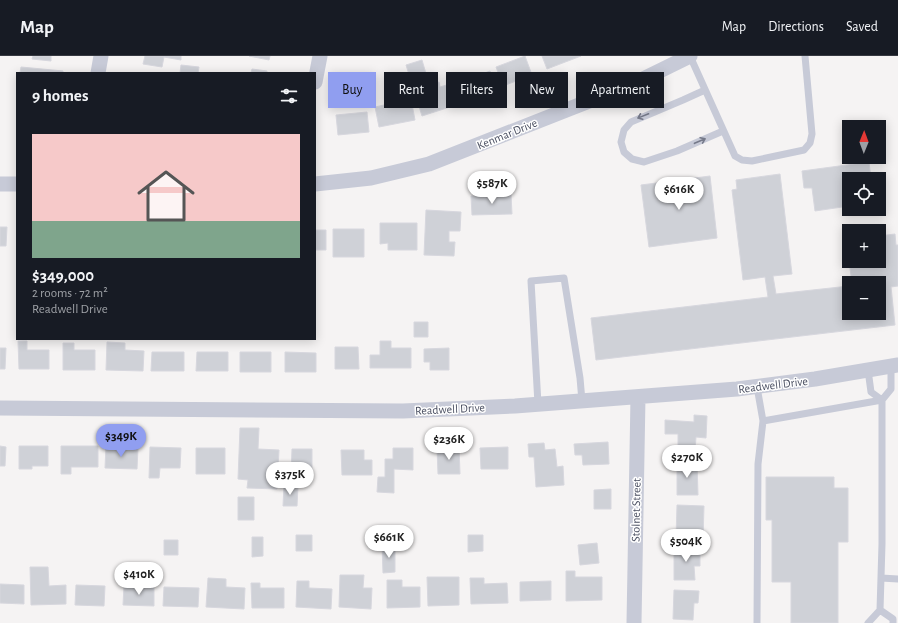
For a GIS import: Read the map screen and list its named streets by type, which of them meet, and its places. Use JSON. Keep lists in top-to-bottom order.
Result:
{
  "streets": {
    "street": ["Kenmar Drive", "Readwell Drive", "Stolnet Street"]
  },
  "crossings": [
    ["Readwell Drive", "Stolnet Street"]
  ],
  "north": "top",
  "page": {
    "header": "Map",
    "nav": ["Map", "Directions", "Saved"],
    "chip": [
      "Buy",
      "Rent",
      "Filters",
      "New",
      "Apartment"
    ],
    "heading": "9 homes",
    "map_buttons": ["+", "−"],
    "list": [
      {
        "name": "$349,000",
        "note": "2 rooms · 72 m² · Readwell Drive"
      }
    ],
    "price": [
      "$587K",
      "$616K",
      "$349K",
      "$236K",
      "$270K",
      "$375K",
      "$661K",
      "$504K",
      "$410K"
    ]
  }
}
